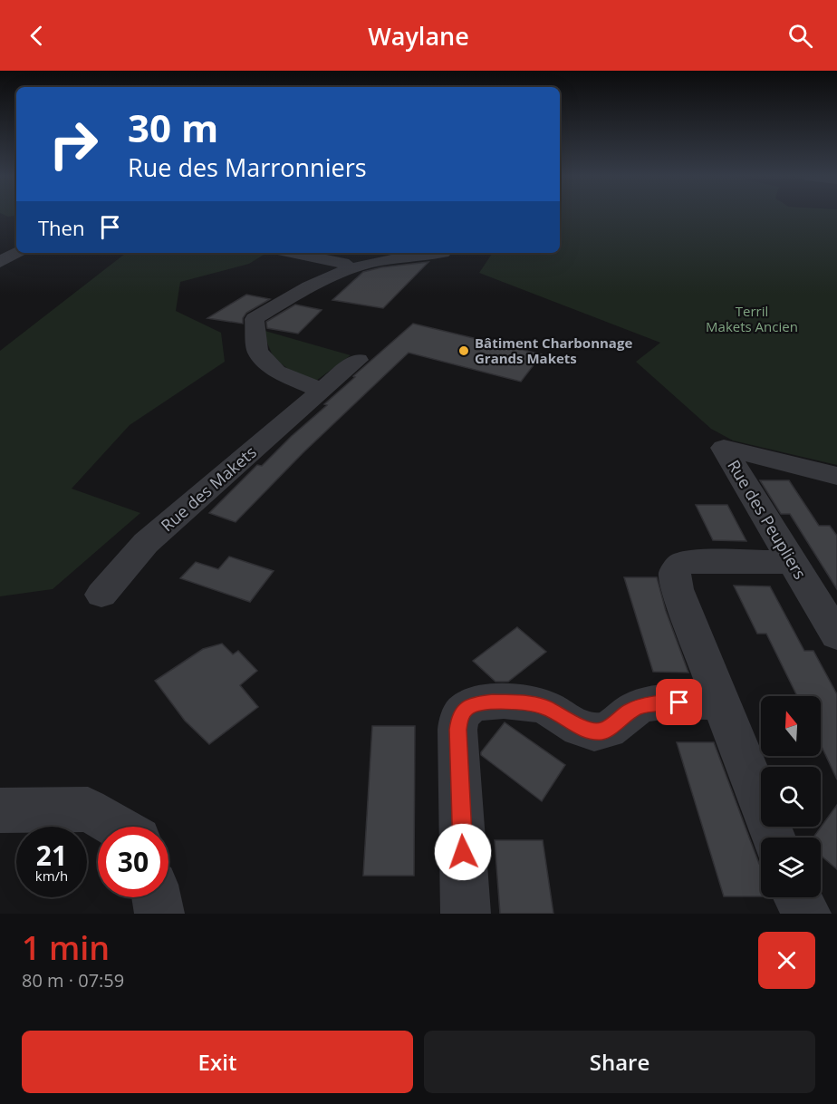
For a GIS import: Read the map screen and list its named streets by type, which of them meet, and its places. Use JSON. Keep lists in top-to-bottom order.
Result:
{
  "streets": {
    "street": ["Rue des Makets", "Rue des Peupliers"]
  },
  "parks": ["Terril Makets Ancien"],
  "places": ["Bâtiment Charbonnage Grands Makets"],
  "north": "top",
  "page": {
    "header": "Waylane",
    "turn": ["30 m", "Rue des Marronniers"],
    "then": "Then",
    "speed": "21 km/h",
    "limit": "30",
    "heading": ["1 min", "80 m · 07:59"],
    "buttons": ["Exit", "Share"]
  }
}
